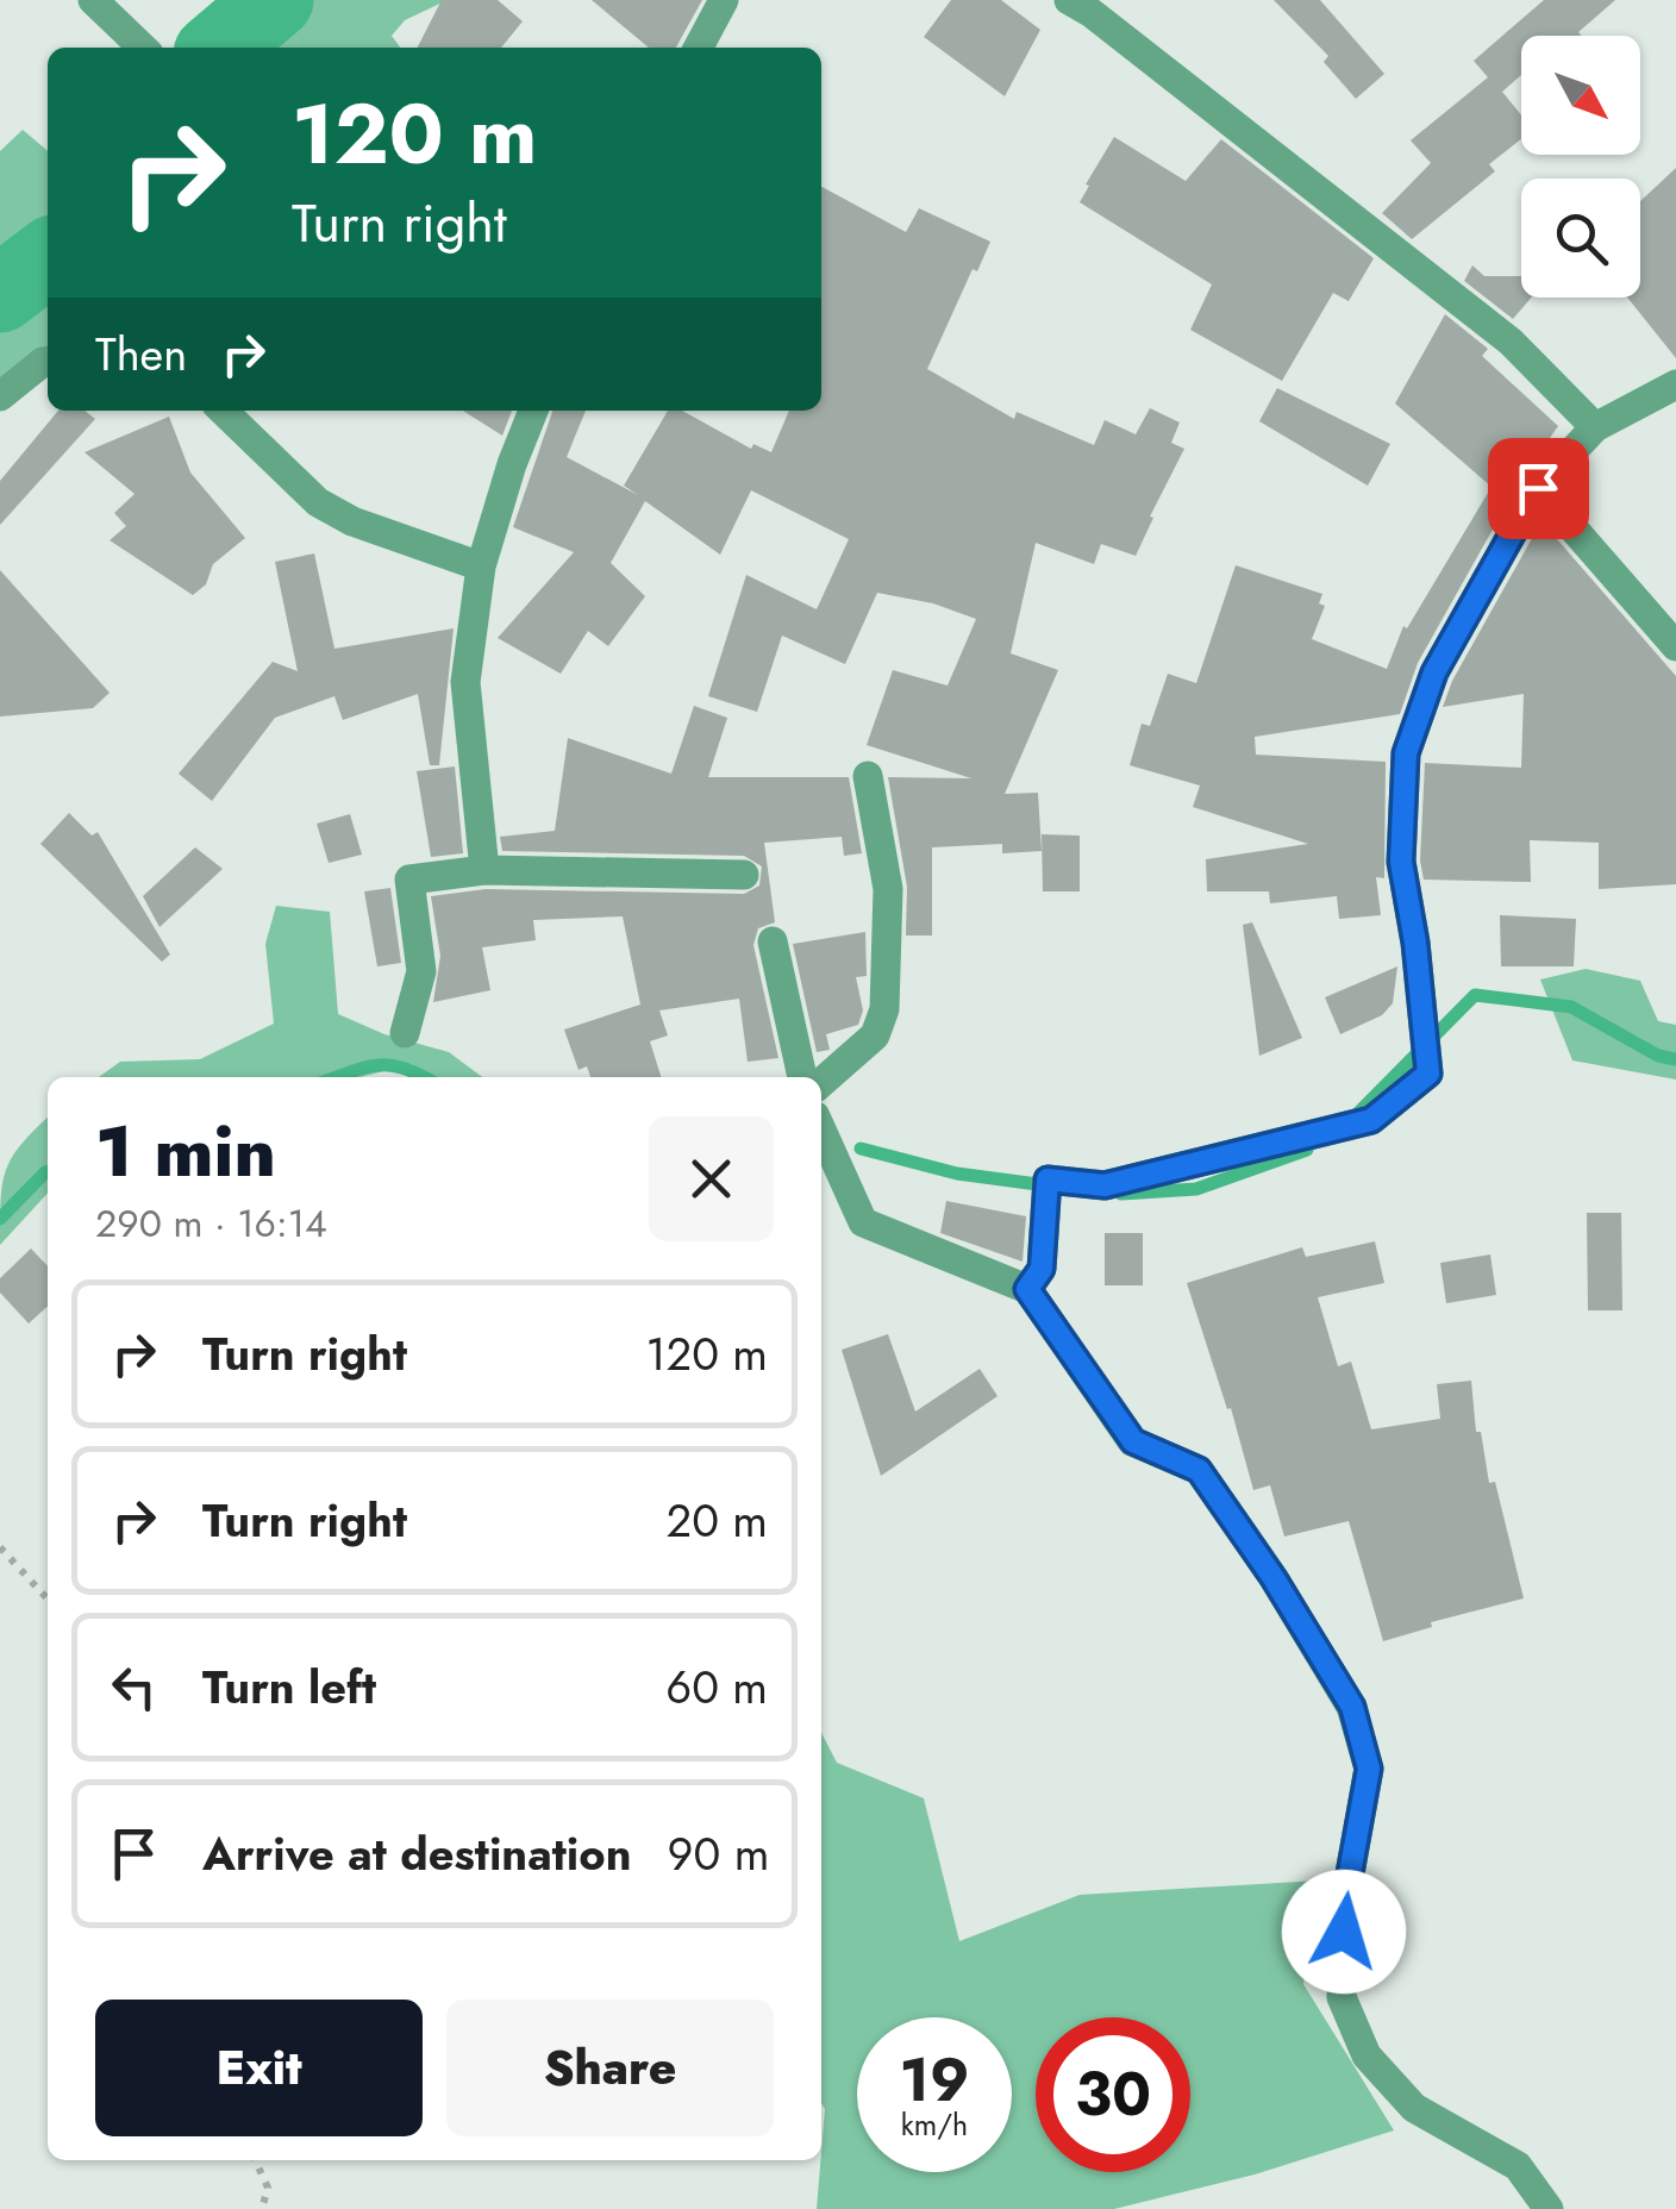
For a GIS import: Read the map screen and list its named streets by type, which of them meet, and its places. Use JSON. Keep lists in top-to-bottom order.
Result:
{
  "north": "bottom right",
  "page": {
    "turn": ["120 m", "Turn right"],
    "then": "Then",
    "heading": ["1 min", "290 m · 16:14"],
    "list": [
      {
        "name": "Turn right",
        "value": "120 m"
      },
      {
        "name": "Turn right",
        "value": "20 m"
      },
      {
        "name": "Turn left",
        "value": "60 m"
      },
      {
        "name": "Arrive at destination",
        "value": "90 m"
      }
    ],
    "buttons": ["Exit", "Share"],
    "speed": "19 km/h",
    "limit": "30"
  }
}
